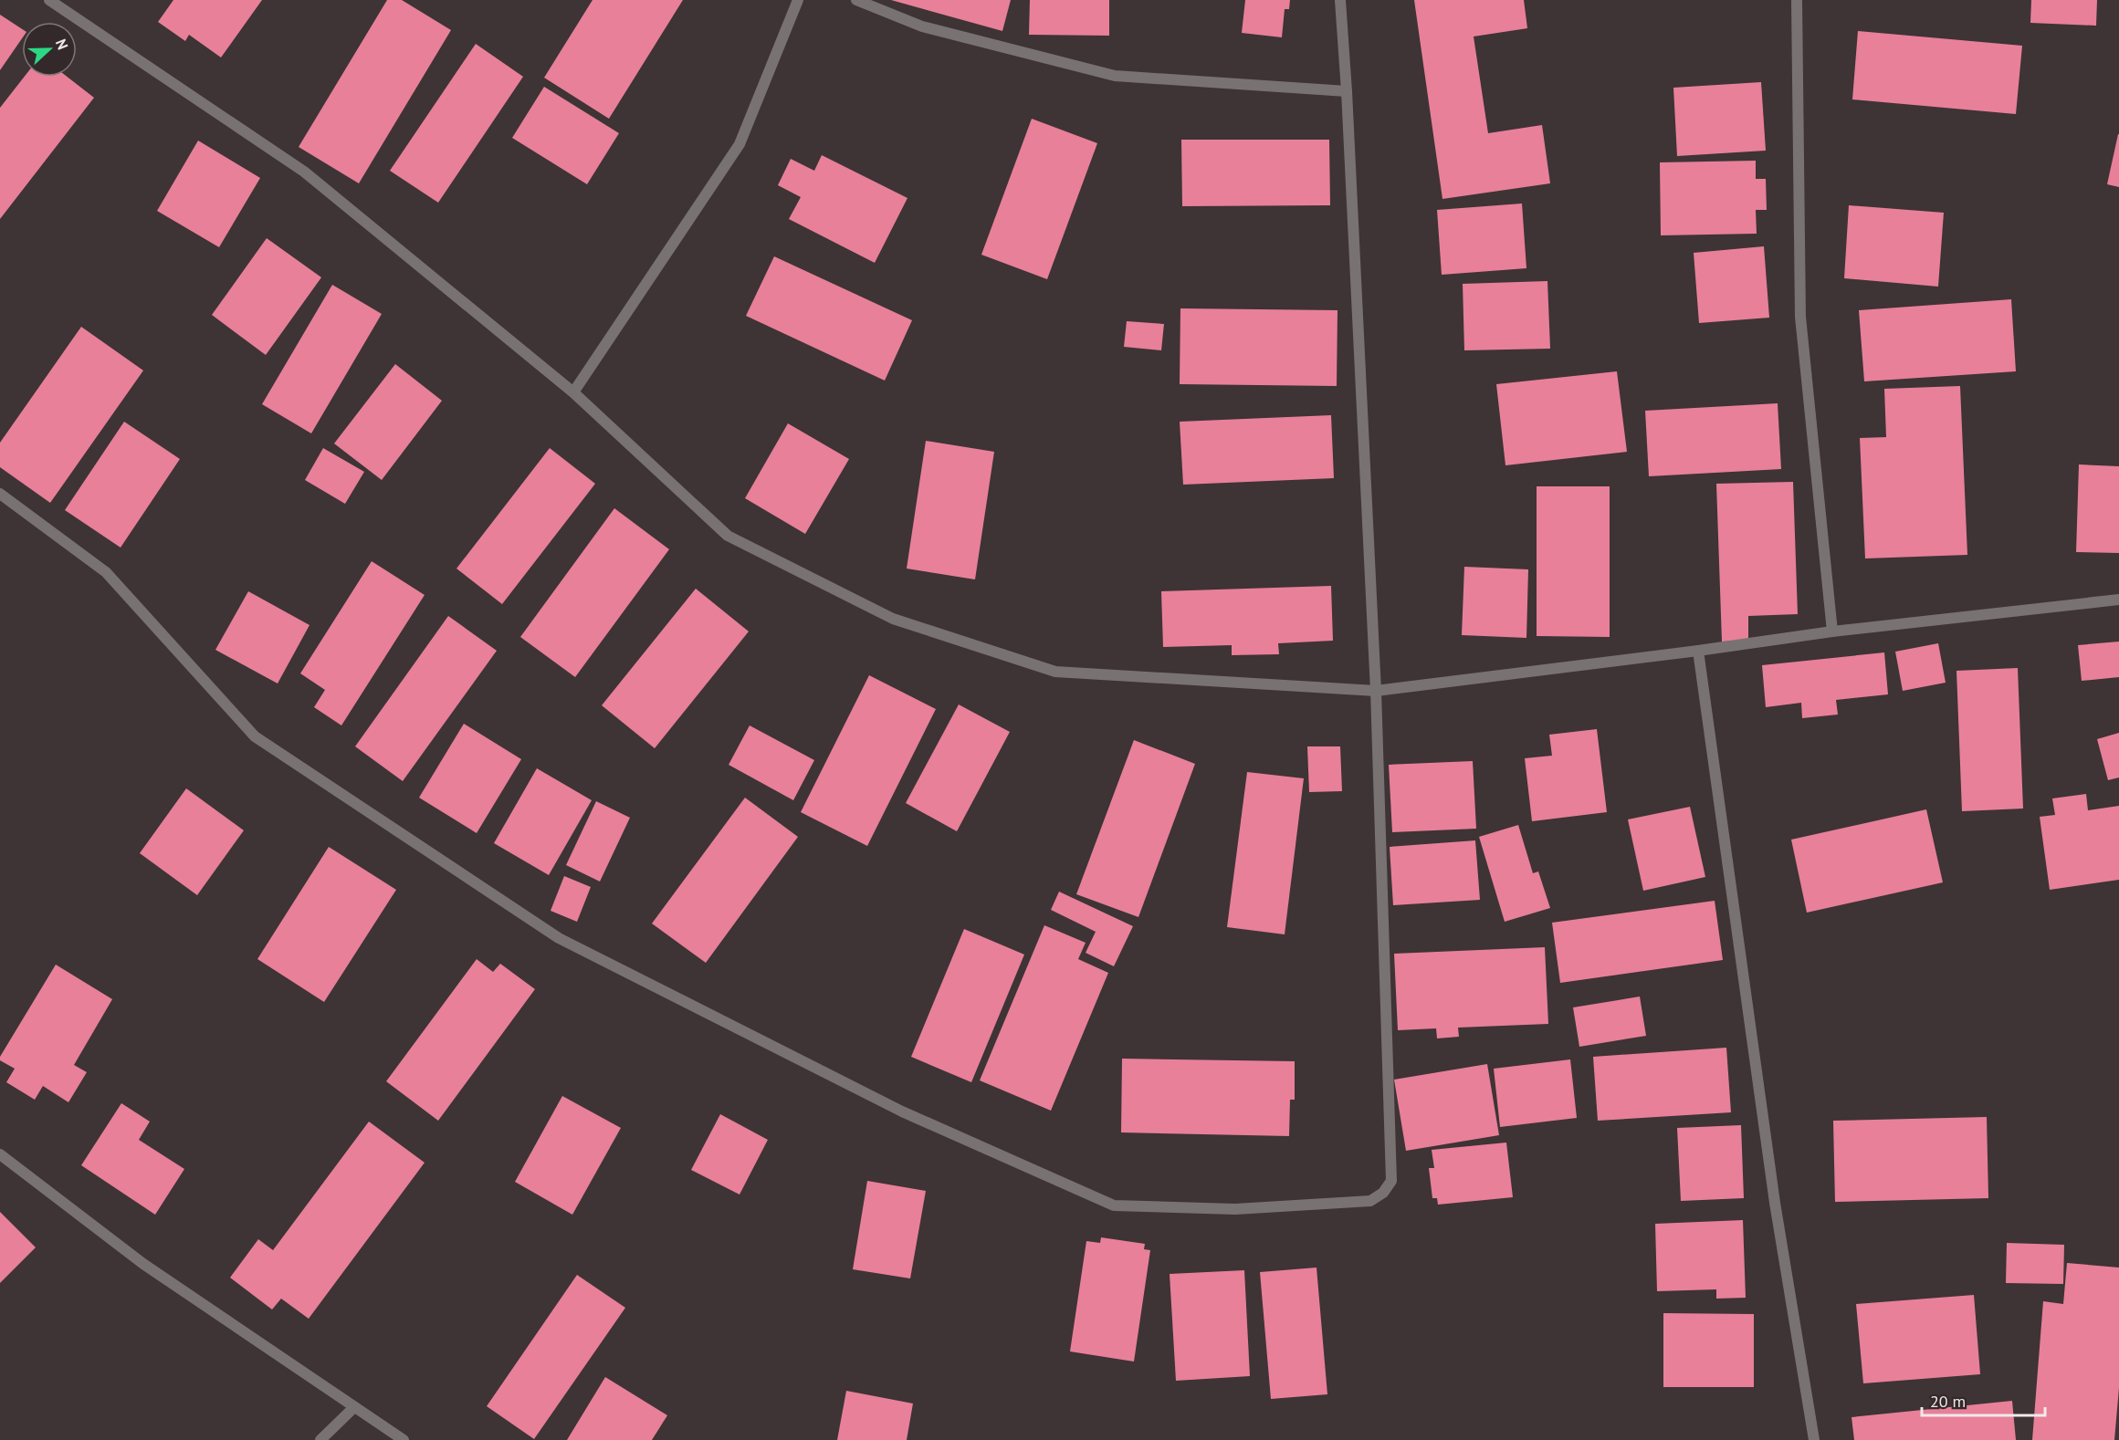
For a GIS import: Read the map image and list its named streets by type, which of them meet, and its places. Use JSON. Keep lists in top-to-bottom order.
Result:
{
  "scale_bar": "20 m",
  "north": "right"
}
